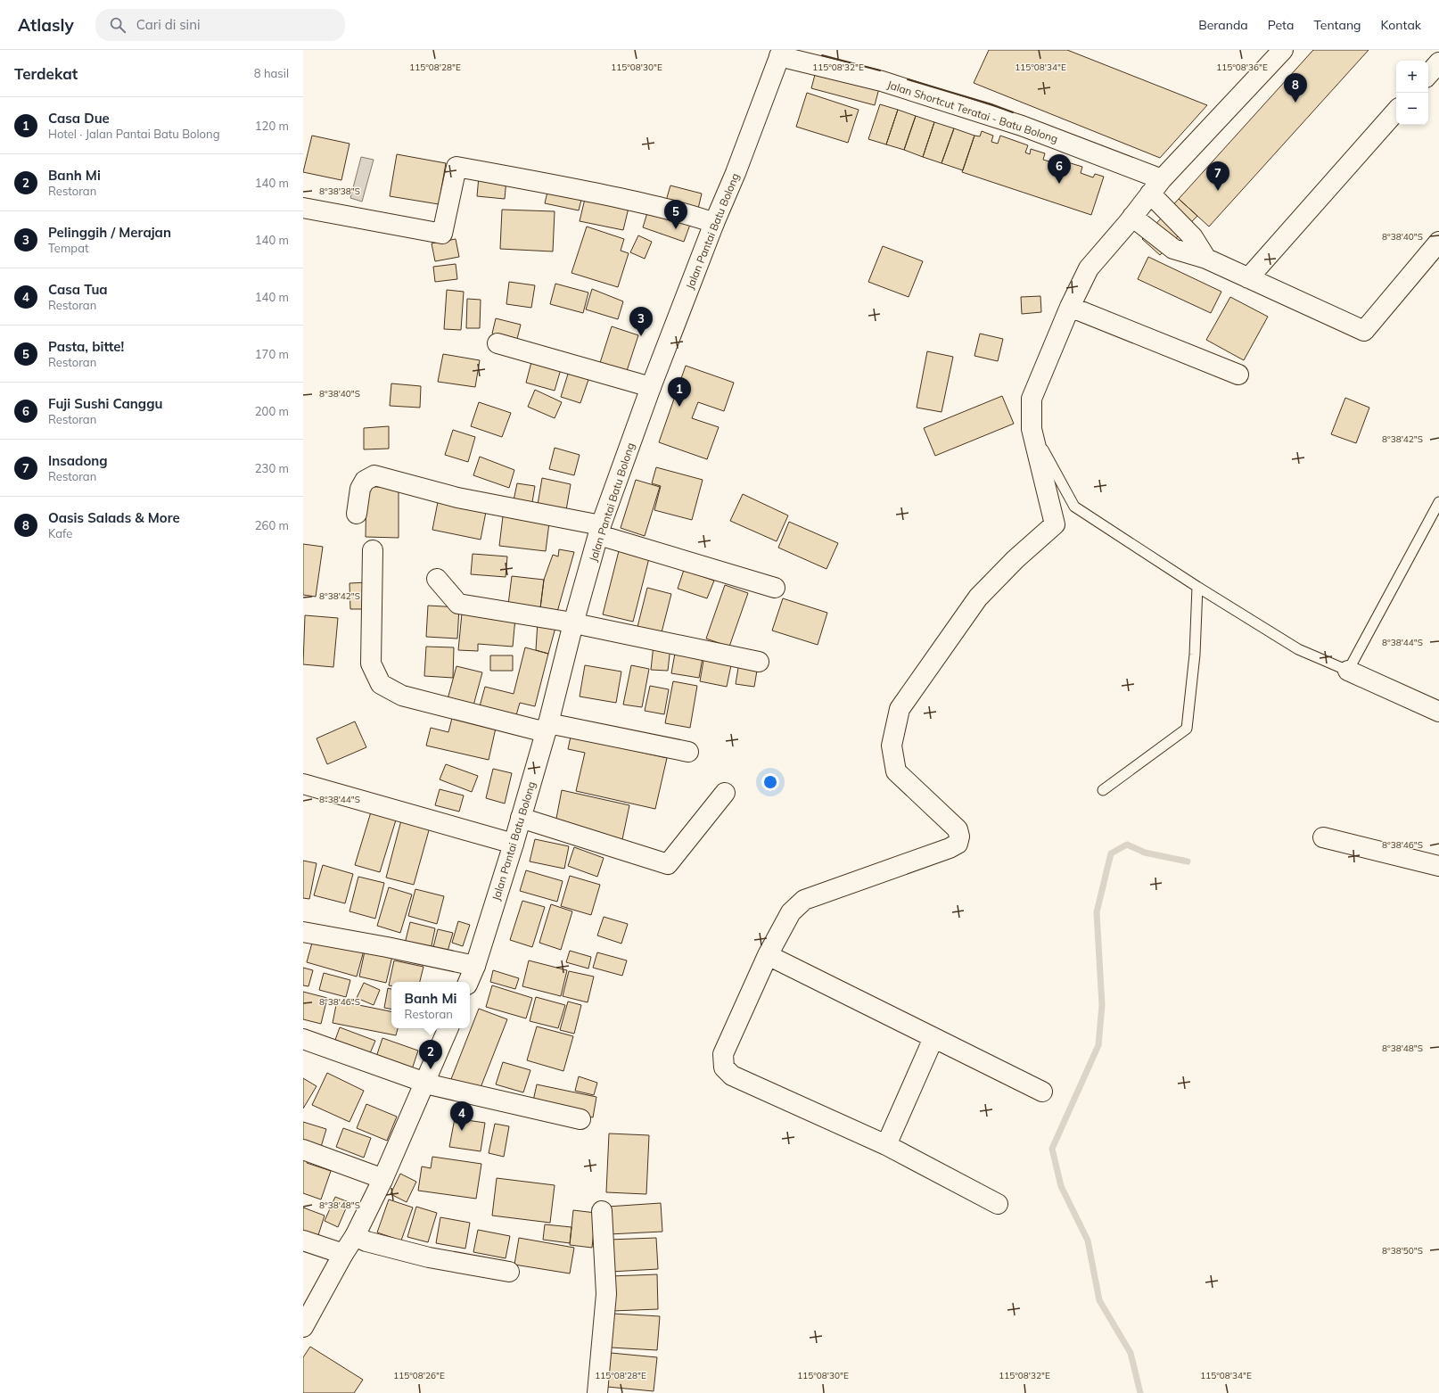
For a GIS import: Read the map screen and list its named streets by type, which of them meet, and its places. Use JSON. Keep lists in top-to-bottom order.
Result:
{
  "streets": {
    "street": ["Jalan Shortcut Teratai - Batu Bolong", "Jalan Pantai Batu Bolong"]
  },
  "crossings": [
    ["Jalan Shortcut Teratai - Batu Bolong", "Jalan Pantai Batu Bolong"]
  ],
  "page": {
    "header": "Atlasly",
    "search": "Cari di sini",
    "nav": [
      "Beranda",
      "Peta",
      "Tentang",
      "Kontak"
    ],
    "heading": ["Terdekat", "8 hasil"],
    "map_buttons": ["+", "−"],
    "pins": [
      "8",
      "6",
      "7",
      "5",
      "3",
      "1",
      "2",
      "4"
    ],
    "list": [
      {
        "mark": "1",
        "name": "Casa Due",
        "note": "Hotel · Jalan Pantai Batu Bolong",
        "value": "120 m"
      },
      {
        "mark": "2",
        "name": "Banh Mi",
        "note": "Restoran",
        "value": "140 m"
      },
      {
        "mark": "3",
        "name": "Pelinggih / Merajan",
        "note": "Tempat",
        "value": "140 m"
      },
      {
        "mark": "4",
        "name": "Casa Tua",
        "note": "Restoran",
        "value": "140 m"
      },
      {
        "mark": "5",
        "name": "Pasta, bitte!",
        "note": "Restoran",
        "value": "170 m"
      },
      {
        "mark": "6",
        "name": "Fuji Sushi Canggu",
        "note": "Restoran",
        "value": "200 m"
      },
      {
        "mark": "7",
        "name": "Insadong",
        "note": "Restoran",
        "value": "230 m"
      },
      {
        "mark": "8",
        "name": "Oasis Salads & More",
        "note": "Kafe",
        "value": "260 m"
      }
    ],
    "popup": ["Banh Mi", "Restoran"]
  },
  "coordinates": [
    "115°08'28\"E",
    "115°08'30\"E",
    "115°08'32\"E",
    "115°08'34\"E",
    "115°08'36\"E",
    "8°38'38\"S",
    "8°38'40\"S",
    "8°38'42\"S",
    "8°38'44\"S",
    "8°38'46\"S",
    "8°38'48\"S",
    "8°38'50\"S",
    "115°08'26\"E"
  ]
}
